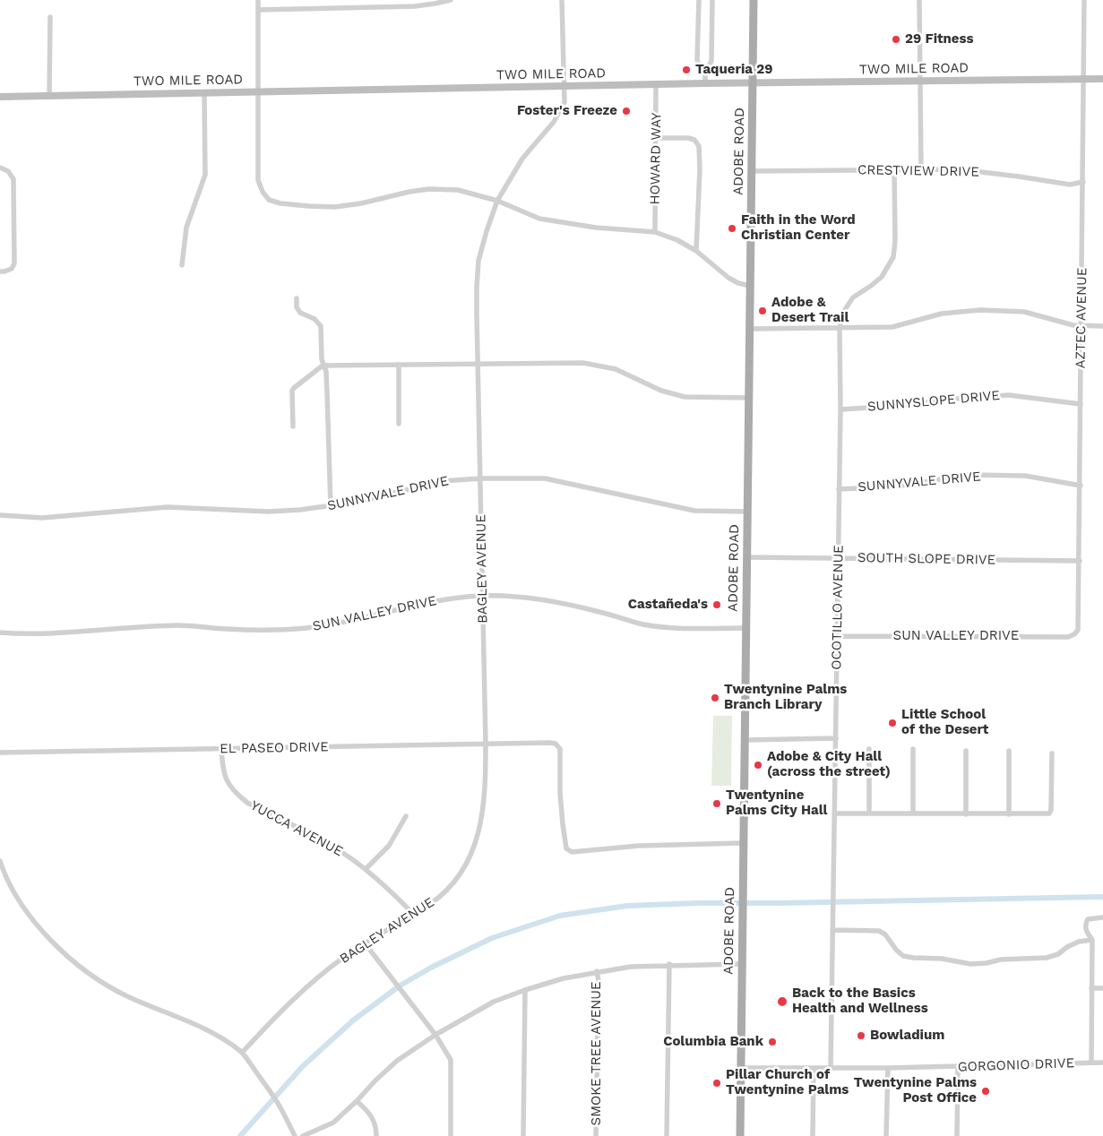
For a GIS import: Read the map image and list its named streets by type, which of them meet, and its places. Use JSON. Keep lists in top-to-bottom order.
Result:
{
  "streets": {
    "main road": ["TWO MILE ROAD", "ADOBE ROAD"],
    "street": [
      "HOWARD WAY",
      "CRESTVIEW DRIVE",
      "AZTEC AVENUE",
      "SUNNYSLOPE DRIVE",
      "SUNNYVALE DRIVE",
      "SOUTH SLOPE DRIVE",
      "BAGLEY AVENUE",
      "OCOTILLO AVENUE",
      "SUN VALLEY DRIVE",
      "EL PASEO DRIVE",
      "YUCCA AVENUE",
      "SMOKE TREE AVENUE",
      "GORGONIO DRIVE"
    ]
  },
  "crossings": [
    ["TWO MILE ROAD", "ADOBE ROAD"],
    ["TWO MILE ROAD", "HOWARD WAY"],
    ["TWO MILE ROAD", "AZTEC AVENUE"],
    ["TWO MILE ROAD", "BAGLEY AVENUE"],
    ["ADOBE ROAD", "CRESTVIEW DRIVE"],
    ["ADOBE ROAD", "SUNNYVALE DRIVE"],
    ["ADOBE ROAD", "SOUTH SLOPE DRIVE"],
    ["ADOBE ROAD", "SUN VALLEY DRIVE"],
    ["ADOBE ROAD", "EL PASEO DRIVE"],
    ["ADOBE ROAD", "GORGONIO DRIVE"],
    ["CRESTVIEW DRIVE", "AZTEC AVENUE"],
    ["CRESTVIEW DRIVE", "OCOTILLO AVENUE"],
    ["AZTEC AVENUE", "SUNNYSLOPE DRIVE"],
    ["AZTEC AVENUE", "SUNNYVALE DRIVE"],
    ["AZTEC AVENUE", "SOUTH SLOPE DRIVE"],
    ["AZTEC AVENUE", "SUN VALLEY DRIVE"],
    ["SUNNYSLOPE DRIVE", "OCOTILLO AVENUE"],
    ["SUNNYVALE DRIVE", "BAGLEY AVENUE"],
    ["SUNNYVALE DRIVE", "OCOTILLO AVENUE"],
    ["SOUTH SLOPE DRIVE", "OCOTILLO AVENUE"],
    ["BAGLEY AVENUE", "SUN VALLEY DRIVE"],
    ["BAGLEY AVENUE", "EL PASEO DRIVE"],
    ["BAGLEY AVENUE", "YUCCA AVENUE"],
    ["OCOTILLO AVENUE", "SUN VALLEY DRIVE"],
    ["OCOTILLO AVENUE", "GORGONIO DRIVE"],
    ["EL PASEO DRIVE", "YUCCA AVENUE"]
  ],
  "places": [
    "29 Fitness",
    "Taqueria 29",
    "Foster's Freeze",
    "Faith in the Word Christian Center",
    "Adobe & Desert Trail",
    "Castañeda's",
    "Twentynine Palms Branch Library",
    "Little School of the Desert",
    "Adobe & City Hall (across the street)",
    "Twentynine Palms City Hall",
    "Back to the Basics Health and Wellness",
    "Bowladium",
    "Columbia Bank",
    "Pillar Church of Twentynine Palms",
    "Twentynine Palms Post Office"
  ]
}
